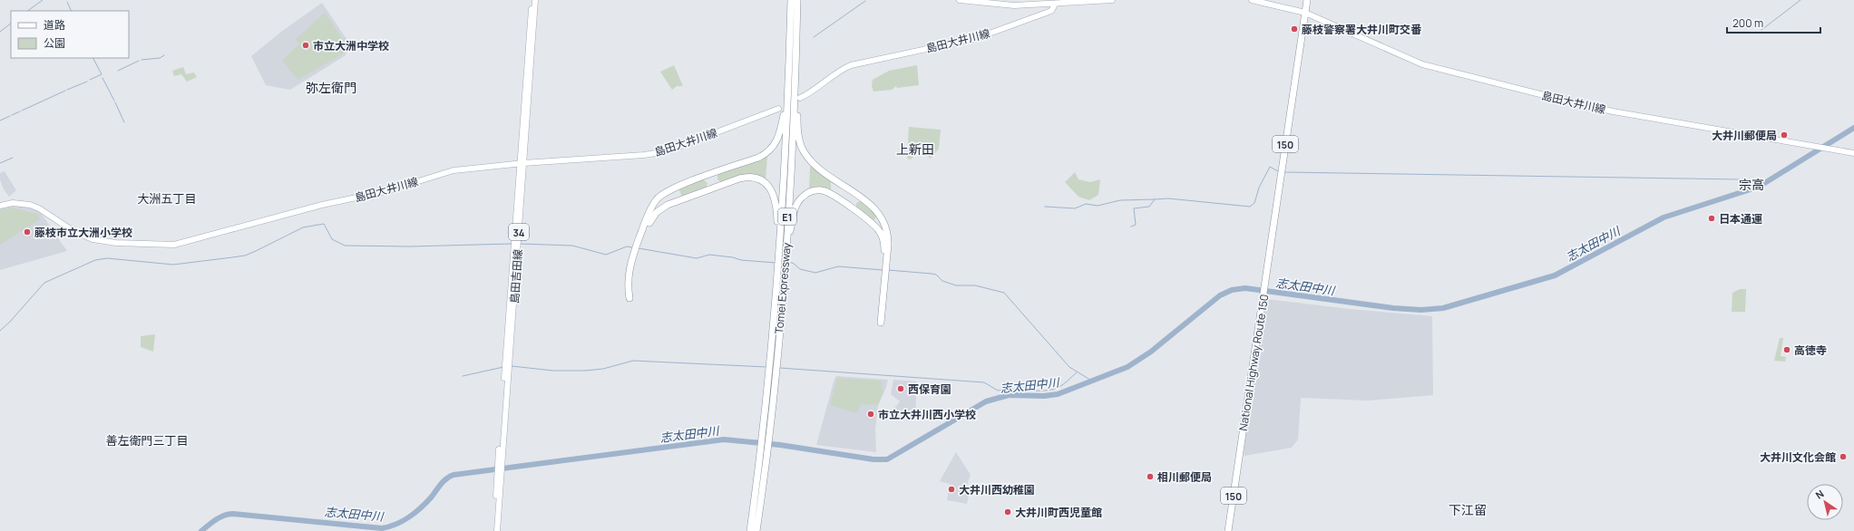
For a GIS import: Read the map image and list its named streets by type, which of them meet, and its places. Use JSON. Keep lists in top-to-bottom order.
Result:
{
  "streets": {
    "highway": [
      "150",
      "E1",
      "Tomei Expressway",
      "National Highway Route 150"
    ],
    "main road": ["島田大井川線", "34", "島田吉田線"]
  },
  "crossings": [
    ["島田大井川線", "島田吉田線"],
    ["島田大井川線", "National Highway Route 150"]
  ],
  "districts": [
    "弥左衛門",
    "上新田",
    "宗高",
    "大洲五丁目",
    "善左衛門三丁目",
    "下江留"
  ],
  "water": ["志太田中川"],
  "places": [
    "藤枝警察署大井川町交番",
    "市立大洲中学校",
    "大井川郵便局",
    "日本通運",
    "藤枝市立大洲小学校",
    "高徳寺",
    "西保育園",
    "市立大井川西小学校",
    "大井川文化会館",
    "相川郵便局",
    "大井川西幼稚園",
    "大井川町西児童館"
  ],
  "legend": ["道路", "公園"],
  "scale_bar": "200 m",
  "north": "top left"
}
